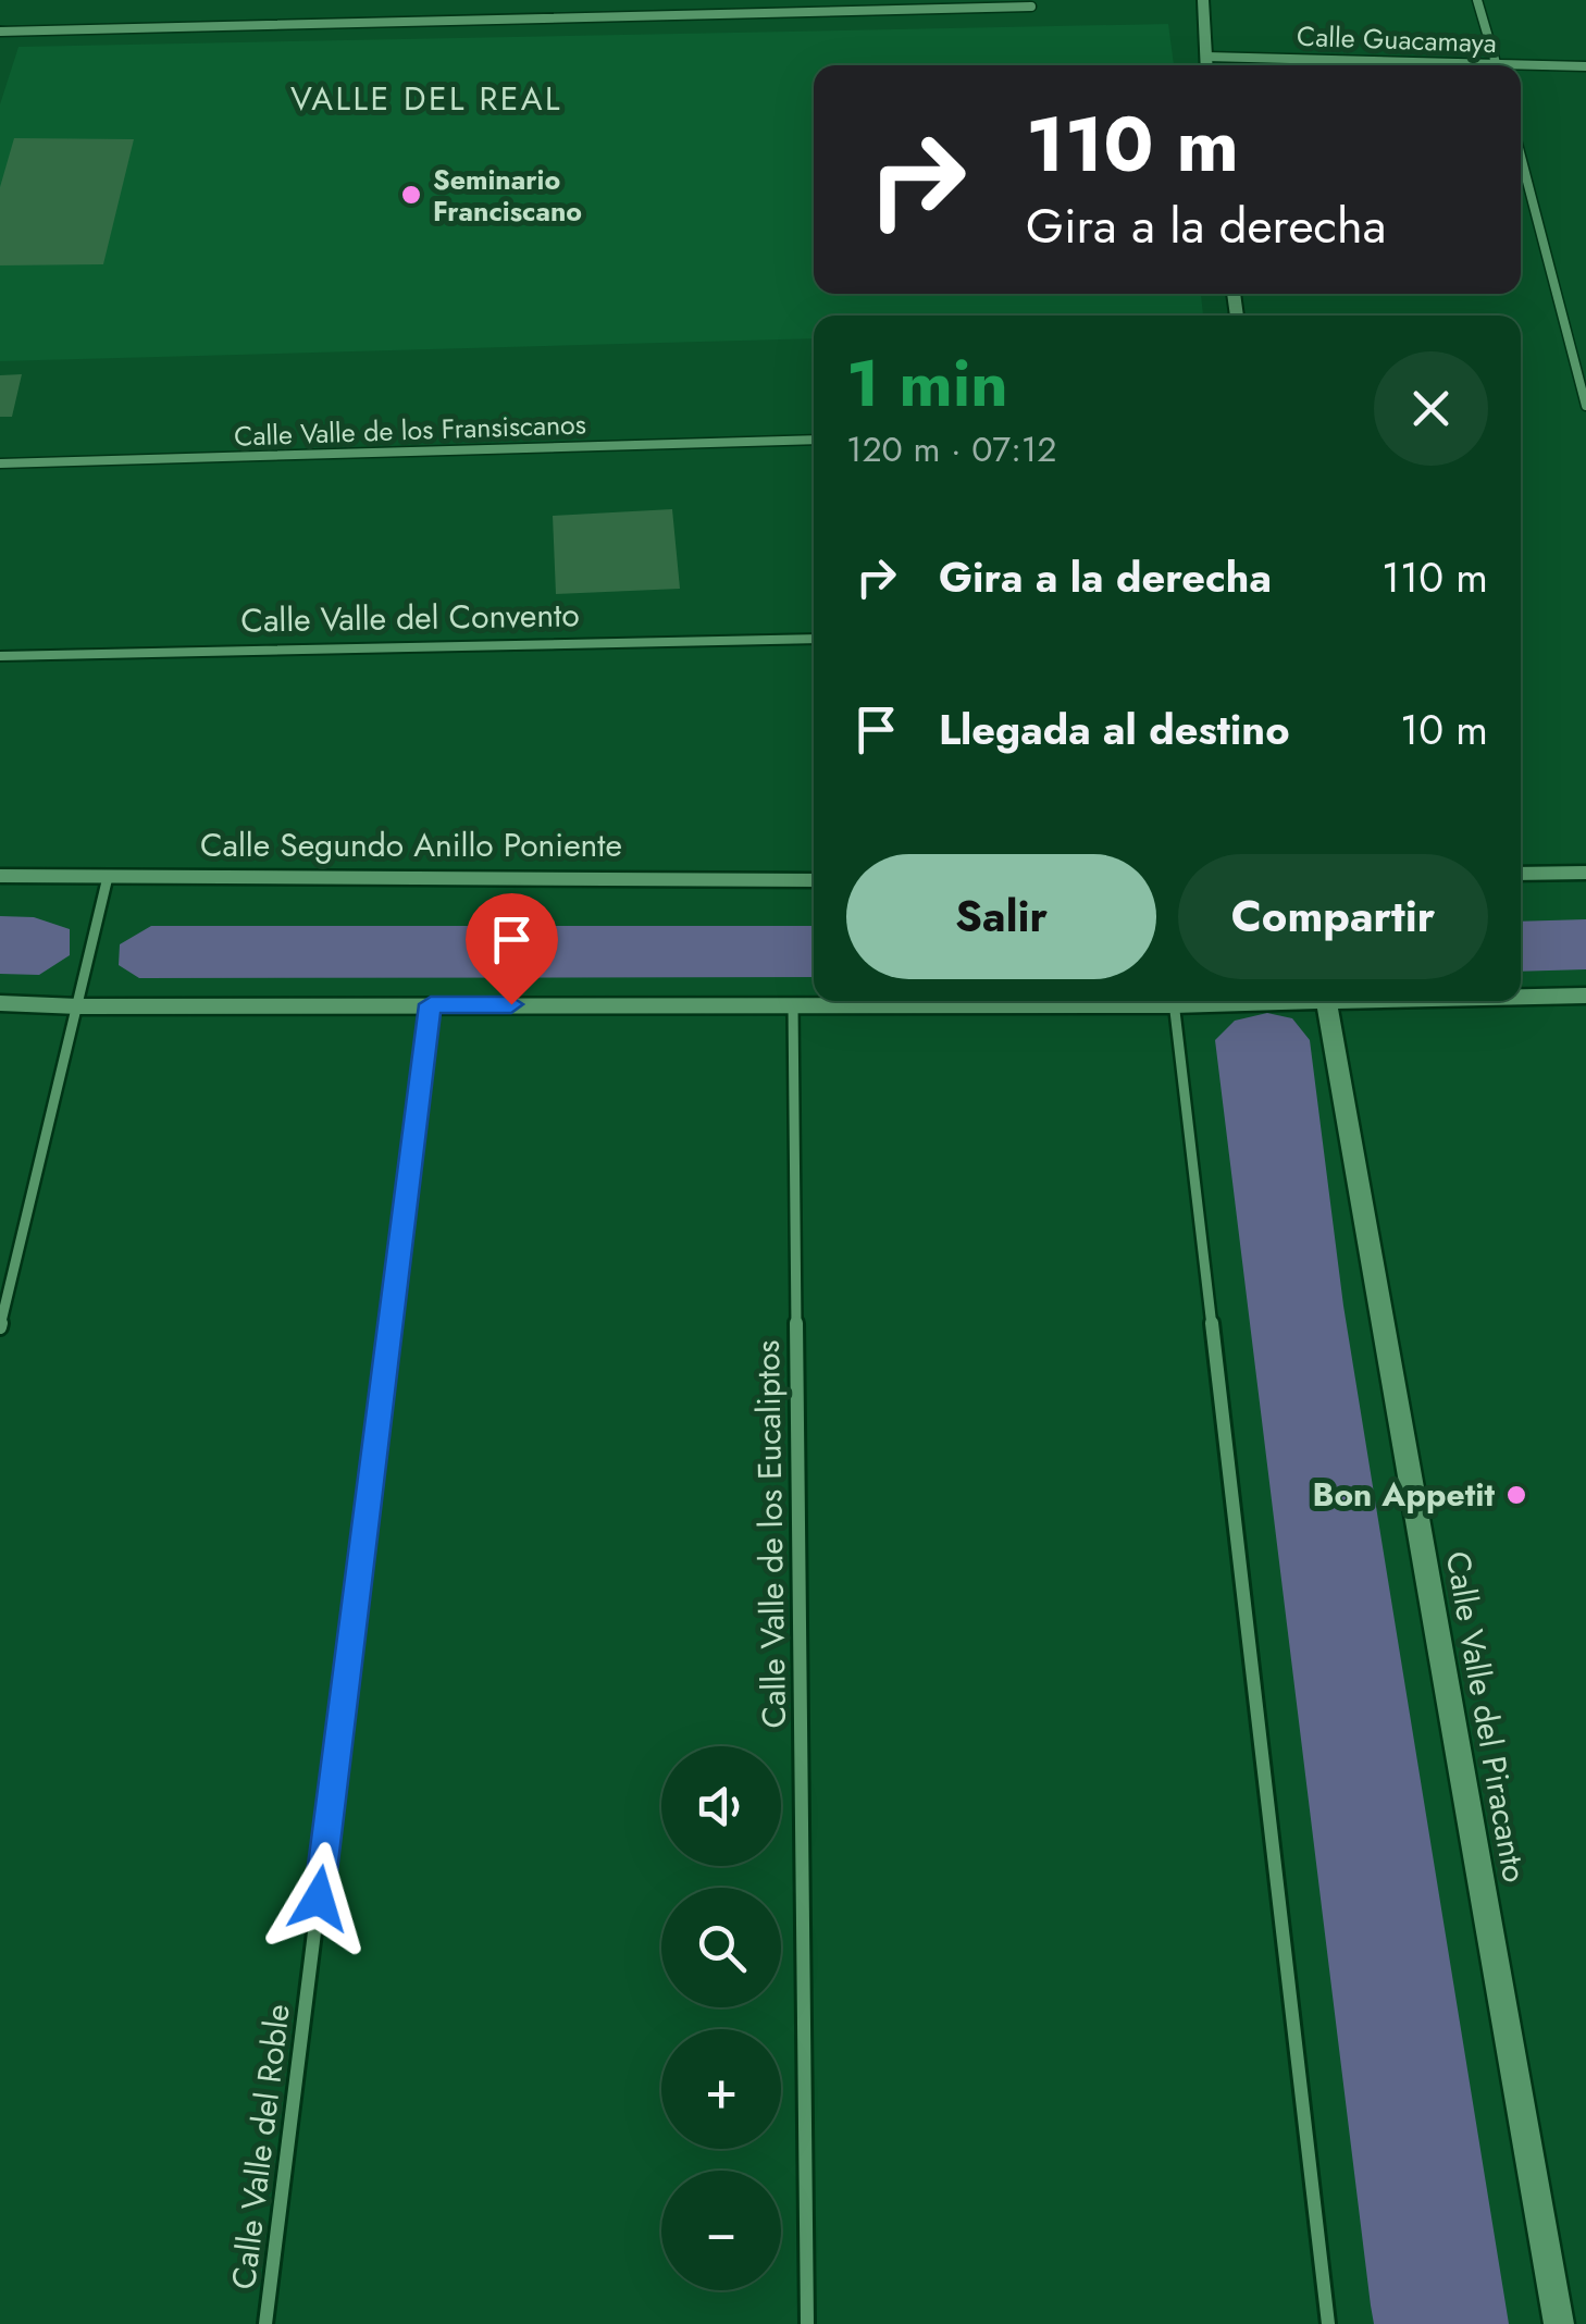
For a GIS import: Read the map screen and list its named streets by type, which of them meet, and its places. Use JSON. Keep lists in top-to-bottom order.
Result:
{
  "streets": {
    "main road": ["Calle Segundo Anillo Poniente", "Calle Valle del Piracanto"],
    "street": [
      "Calle Guacamaya",
      "Calle Valle de los Fransiscanos",
      "Calle Valle del Convento",
      "Calle Valle de los Eucaliptos",
      "Calle Valle del Roble"
    ]
  },
  "districts": ["VALLE DEL REAL"],
  "places": ["Seminario Franciscano", "Bon Appetit"],
  "page": {
    "turn": ["110 m", "Gira a la derecha"],
    "heading": ["1 min", "120 m · 07:12"],
    "list": [
      {
        "name": "Gira a la derecha",
        "value": "110 m"
      },
      {
        "name": "Llegada al destino",
        "value": "10 m"
      }
    ],
    "buttons": ["Salir", "Compartir"],
    "map_buttons": ["+", "−"]
  }
}
